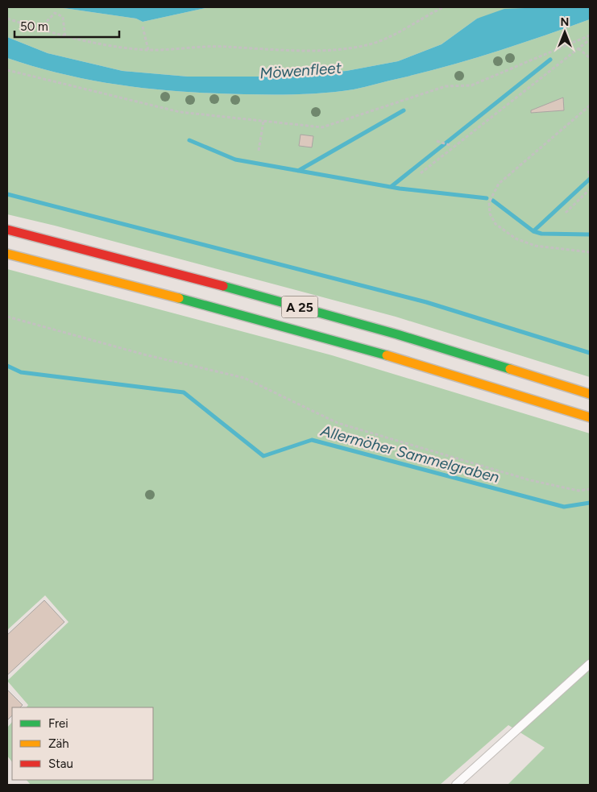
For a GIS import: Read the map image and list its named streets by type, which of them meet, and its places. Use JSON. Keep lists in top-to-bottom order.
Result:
{
  "streets": {
    "highway": ["A 25"]
  },
  "water": ["Möwenfleet", "Allermöher Sammelgraben"],
  "legend": ["Frei", "Zäh", "Stau"],
  "scale_bar": "50 m",
  "north": "top"
}
